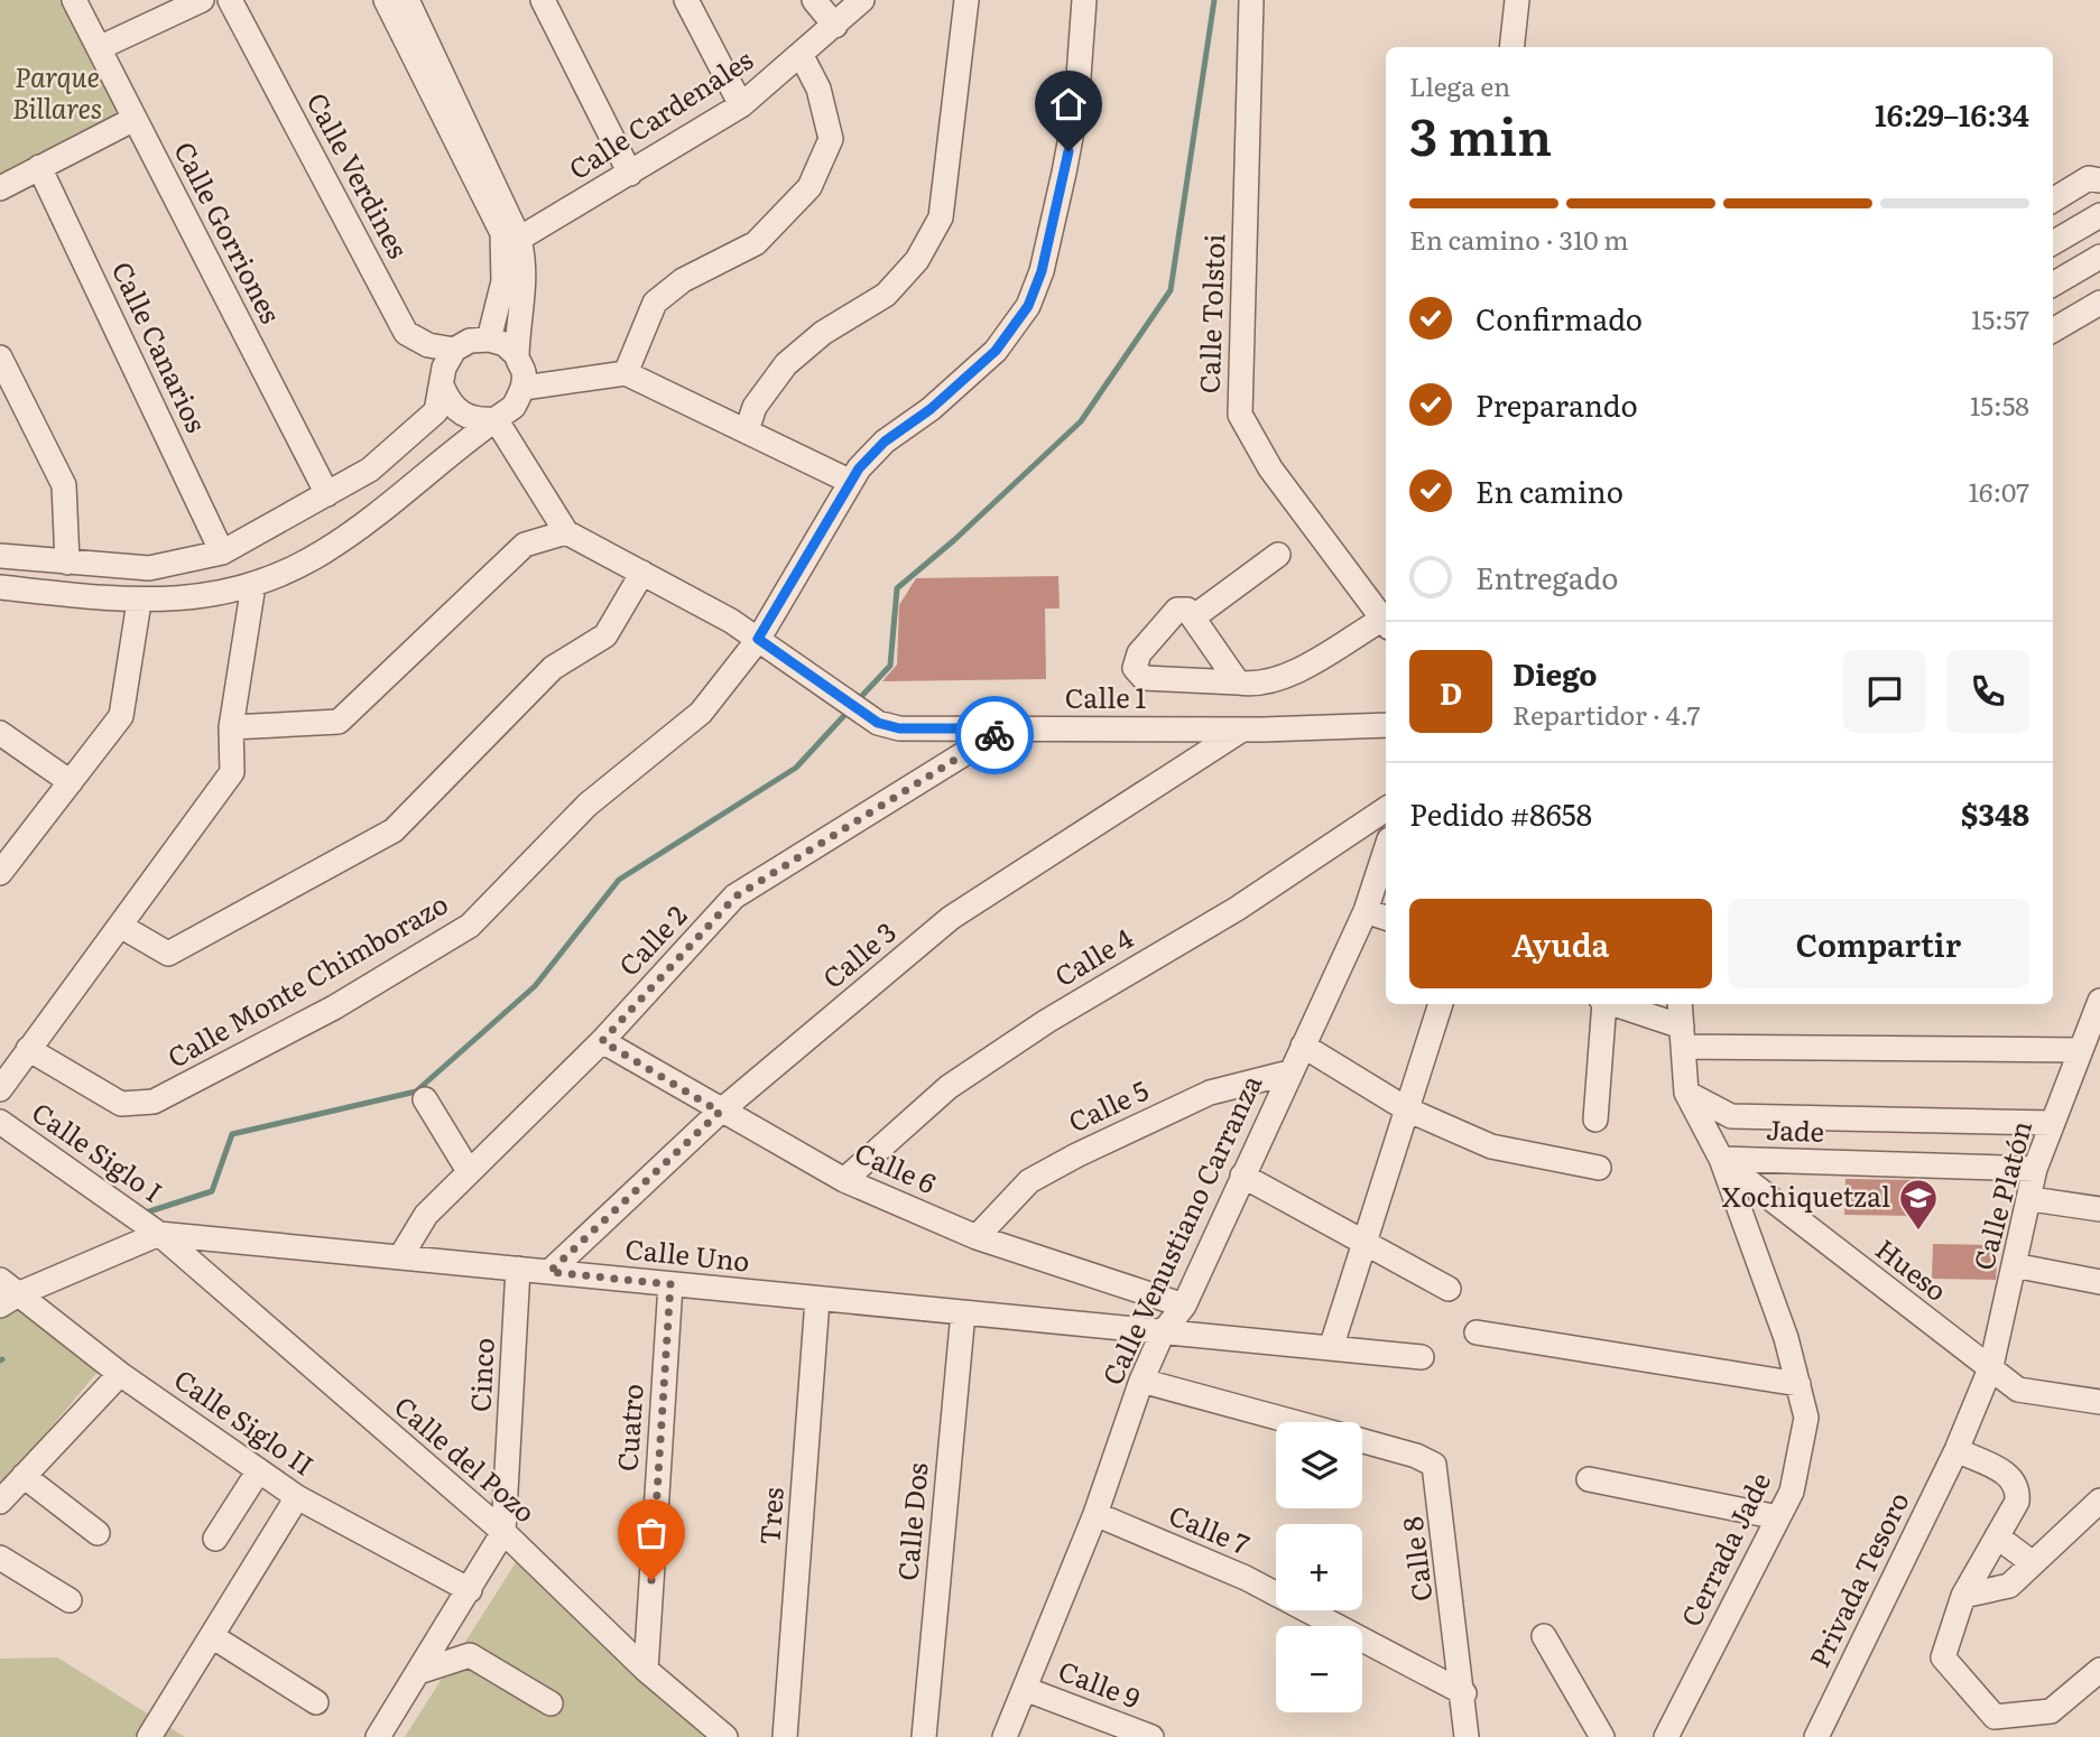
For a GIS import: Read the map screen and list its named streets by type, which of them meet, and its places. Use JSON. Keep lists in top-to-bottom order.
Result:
{
  "streets": {
    "street": [
      "Calle Cardenales",
      "Calle Verdines",
      "Calle Gorriones",
      "Calle Tolstoi",
      "Calle Canarios",
      "Calle 1",
      "Calle 2",
      "Calle 3",
      "Calle 4",
      "Calle Monte Chimborazo",
      "Calle 5",
      "Jade",
      "Calle Siglo I",
      "Calle 6",
      "Calle Platón",
      "Calle Venustiano Carranza",
      "Calle Uno",
      "Hueso",
      "Cinco",
      "Calle Siglo II",
      "Cuatro",
      "Calle del Pozo",
      "Tres",
      "Calle Dos",
      "Calle 7",
      "Cerrada Jade",
      "Calle 8",
      "Privada Tesoro",
      "Calle 9"
    ]
  },
  "crossings": [
    ["Calle 1", "Calle 2"],
    ["Calle 1", "Calle 3"],
    ["Calle 1", "Calle Monte Chimborazo"],
    ["Calle 2", "Calle 6"],
    ["Calle 2", "Calle Uno"],
    ["Calle 3", "Calle 6"],
    ["Calle 3", "Calle Uno"],
    ["Calle 4", "Calle 6"],
    ["Calle 5", "Calle 6"],
    ["Calle 5", "Calle Venustiano Carranza"],
    ["Jade", "Calle Platón"],
    ["Jade", "Hueso"],
    ["Jade", "Cerrada Jade"],
    ["Calle Siglo I", "Calle Uno"],
    ["Calle Siglo I", "Calle del Pozo"],
    ["Calle 6", "Calle Venustiano Carranza"],
    ["Calle Platón", "Hueso"],
    ["Calle Platón", "Privada Tesoro"],
    ["Calle Venustiano Carranza", "Calle Uno"],
    ["Calle Venustiano Carranza", "Calle 7"],
    ["Calle Venustiano Carranza", "Calle 8"],
    ["Calle Venustiano Carranza", "Calle 9"],
    ["Calle Uno", "Cinco"],
    ["Calle Uno", "Cuatro"],
    ["Calle Uno", "Calle del Pozo"],
    ["Calle Uno", "Tres"],
    ["Calle Uno", "Calle Dos"],
    ["Hueso", "Cerrada Jade"],
    ["Hueso", "Privada Tesoro"],
    ["Cinco", "Calle del Pozo"],
    ["Cuatro", "Calle del Pozo"],
    ["Calle 7", "Calle 8"]
  ],
  "parks": ["Parque Billares"],
  "places": {
    "school or university": ["Xochiquetzal"]
  },
  "page": {
    "heading": ["3 min", "Llega en", "16:29–16:34"],
    "panel": [
      "Diego",
      "Repartidor · 4.7",
      "Pedido #8658",
      "$348"
    ],
    "bar": "En camino · 310 m",
    "list": [
      ["Confirmado", "15:57"],
      ["Preparando", "15:58"],
      ["En camino", "16:07"],
      "Entregado"
    ],
    "round": "D",
    "buttons": ["Ayuda", "Compartir"],
    "map_buttons": ["+", "−"]
  }
}
